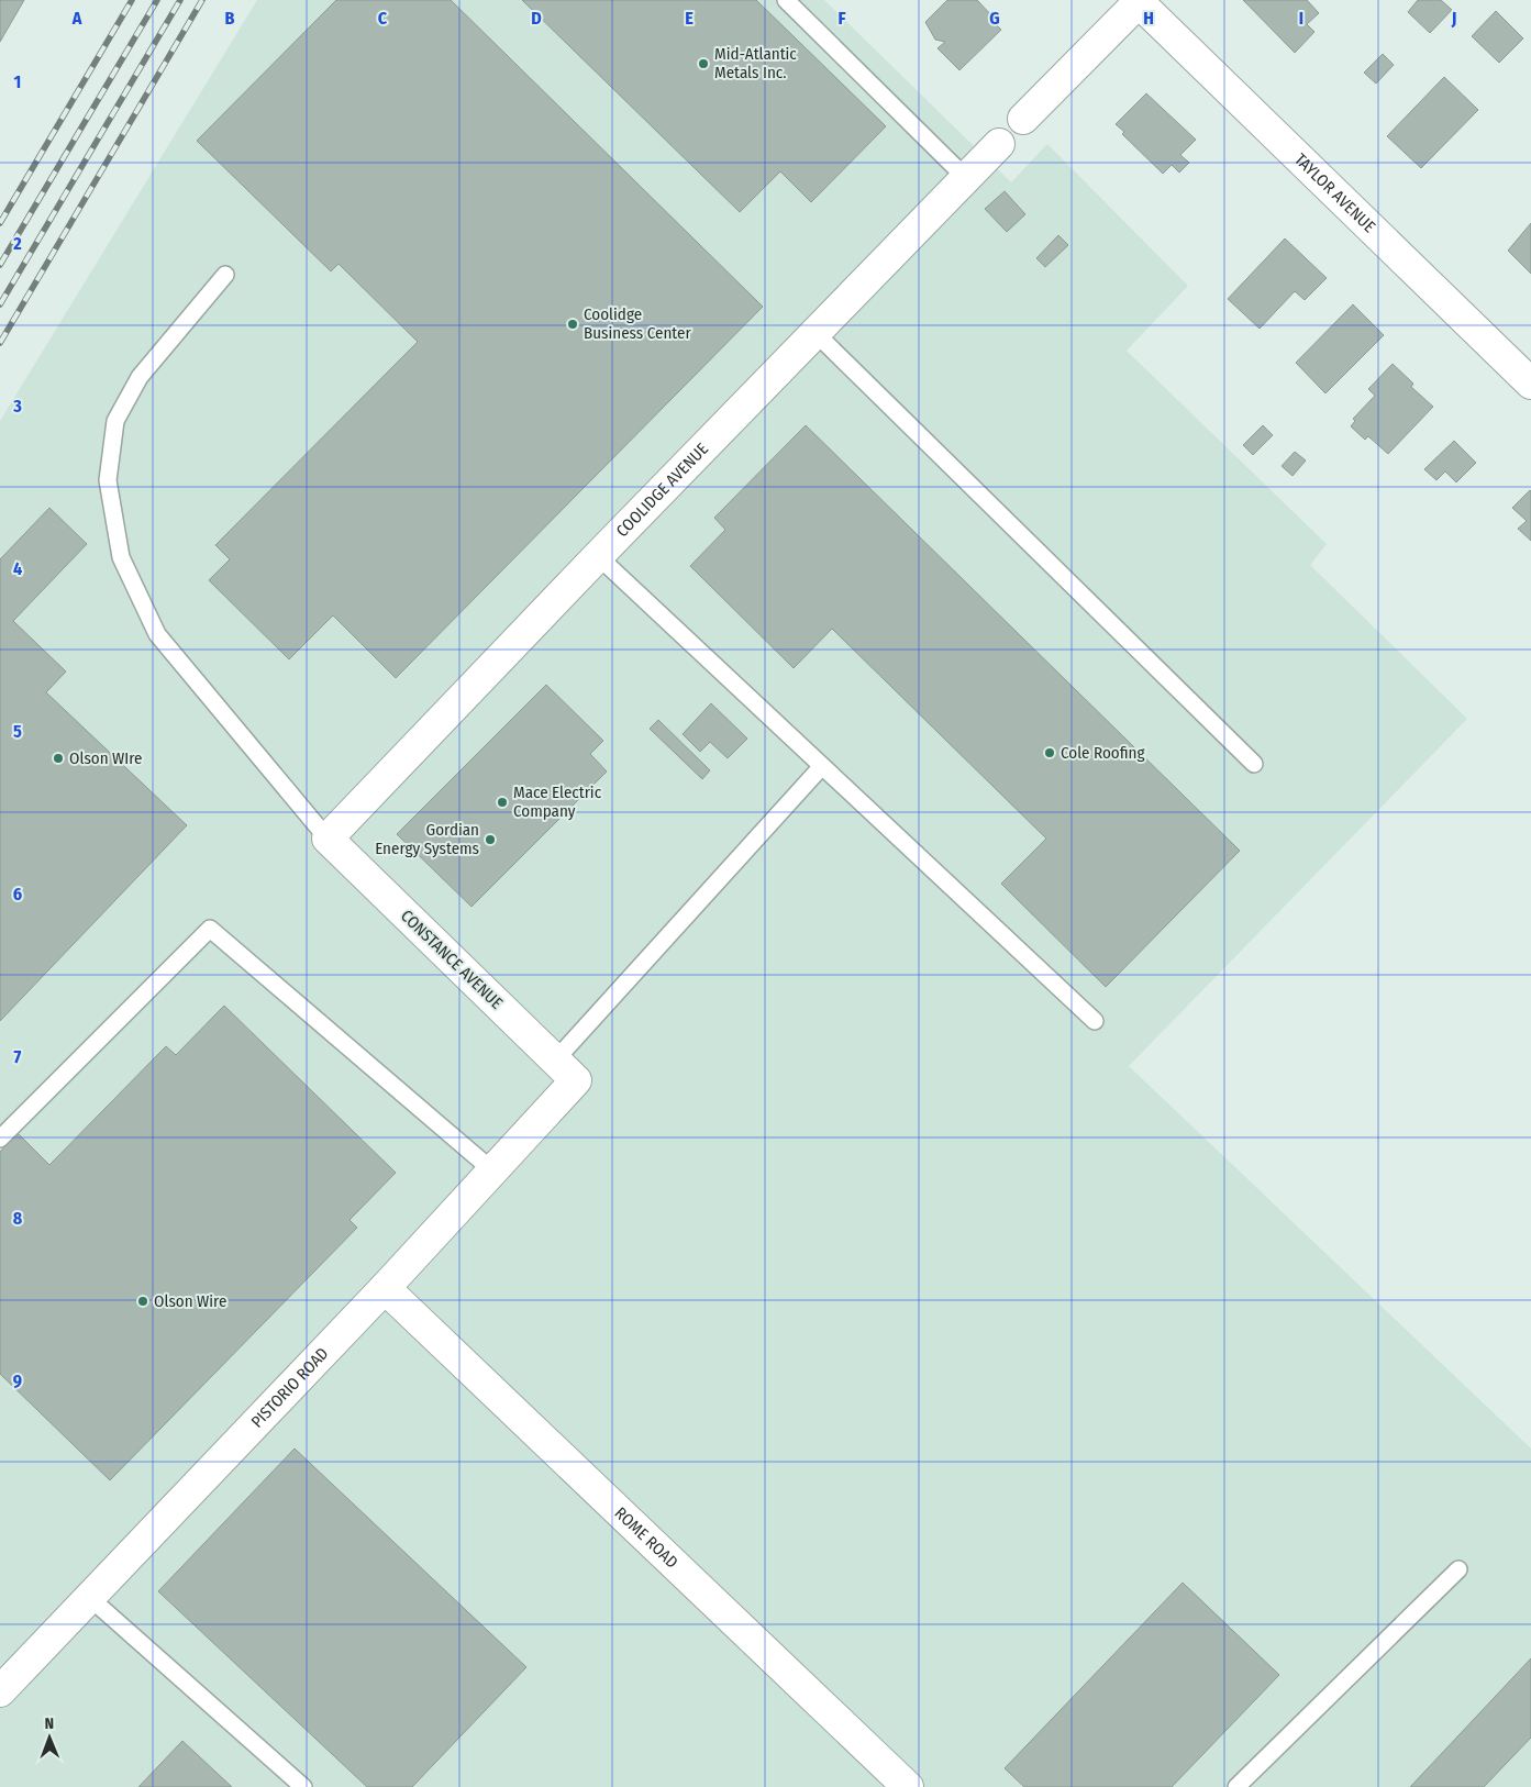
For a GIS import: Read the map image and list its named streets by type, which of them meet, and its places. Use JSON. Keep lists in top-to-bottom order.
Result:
{
  "streets": {
    "street": [
      "TAYLOR AVENUE",
      "COOLIDGE AVENUE",
      "CONSTANCE AVENUE",
      "PISTORIO ROAD",
      "ROME ROAD"
    ]
  },
  "crossings": [
    ["COOLIDGE AVENUE", "CONSTANCE AVENUE"],
    ["CONSTANCE AVENUE", "PISTORIO ROAD"],
    ["PISTORIO ROAD", "ROME ROAD"]
  ],
  "places": [
    "Mid-Atlantic Metals Inc.",
    "Coolidge Business Center",
    "Cole Roofing",
    "Olson WIre",
    "Mace Electric Company",
    "Gordian Energy Systems",
    "Olson Wire"
  ],
  "north": "top",
  "grid": {
    "columns": [
      "A",
      "B",
      "C",
      "D",
      "E",
      "F",
      "G",
      "H",
      "I",
      "J"
    ],
    "rows": [
      "1",
      "2",
      "3",
      "4",
      "5",
      "6",
      "7",
      "8",
      "9"
    ]
  }
}
